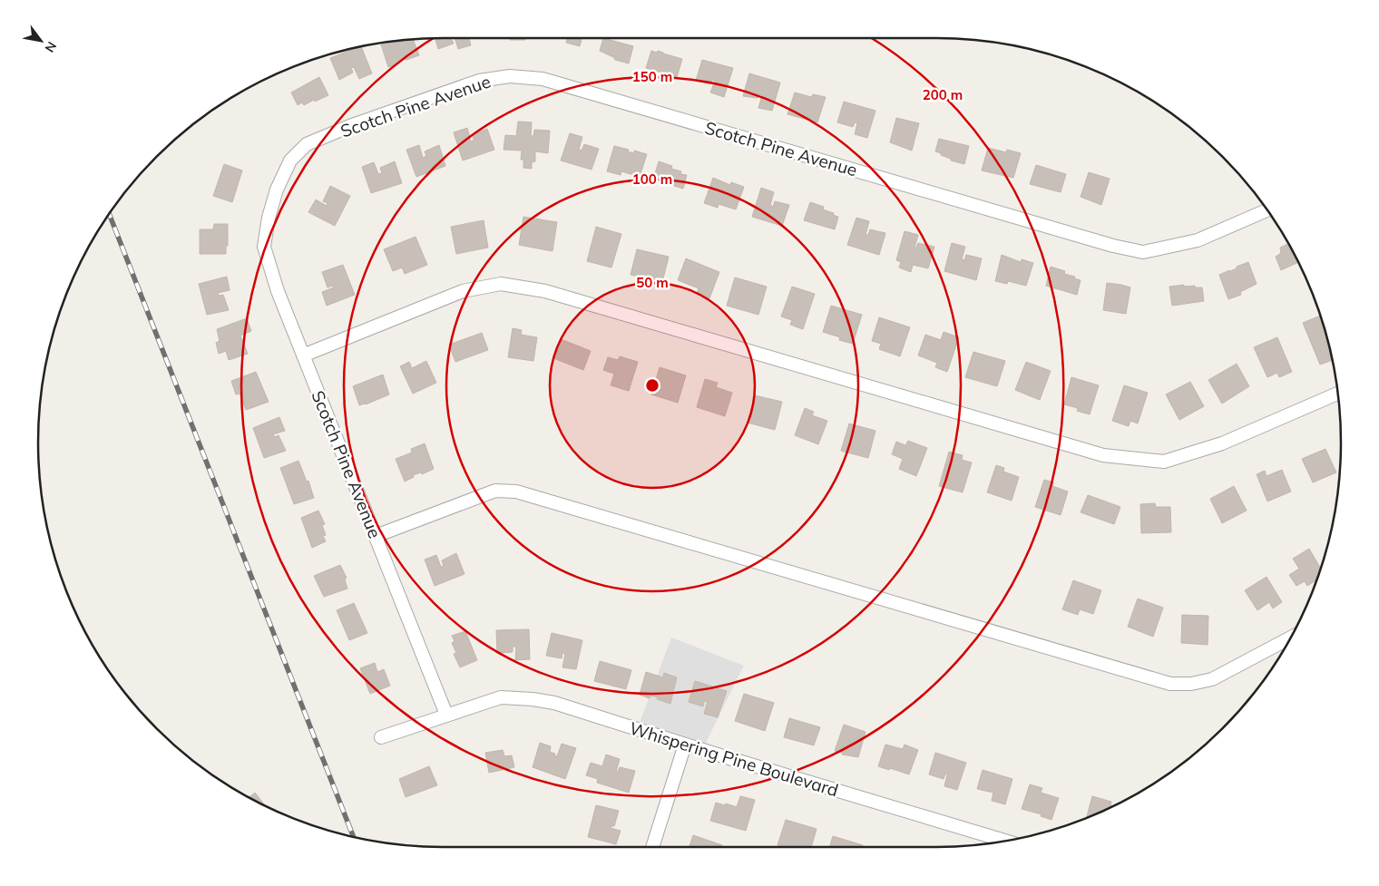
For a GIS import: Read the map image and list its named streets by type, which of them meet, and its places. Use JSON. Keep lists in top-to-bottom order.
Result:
{
  "streets": {
    "street": ["Scotch Pine Avenue", "Whispering Pine Boulevard"]
  },
  "crossings": [
    ["Scotch Pine Avenue", "Whispering Pine Boulevard"]
  ],
  "north": "bottom right",
  "rings": [
    "150 m",
    "200 m",
    "100 m",
    "50 m"
  ]
}
